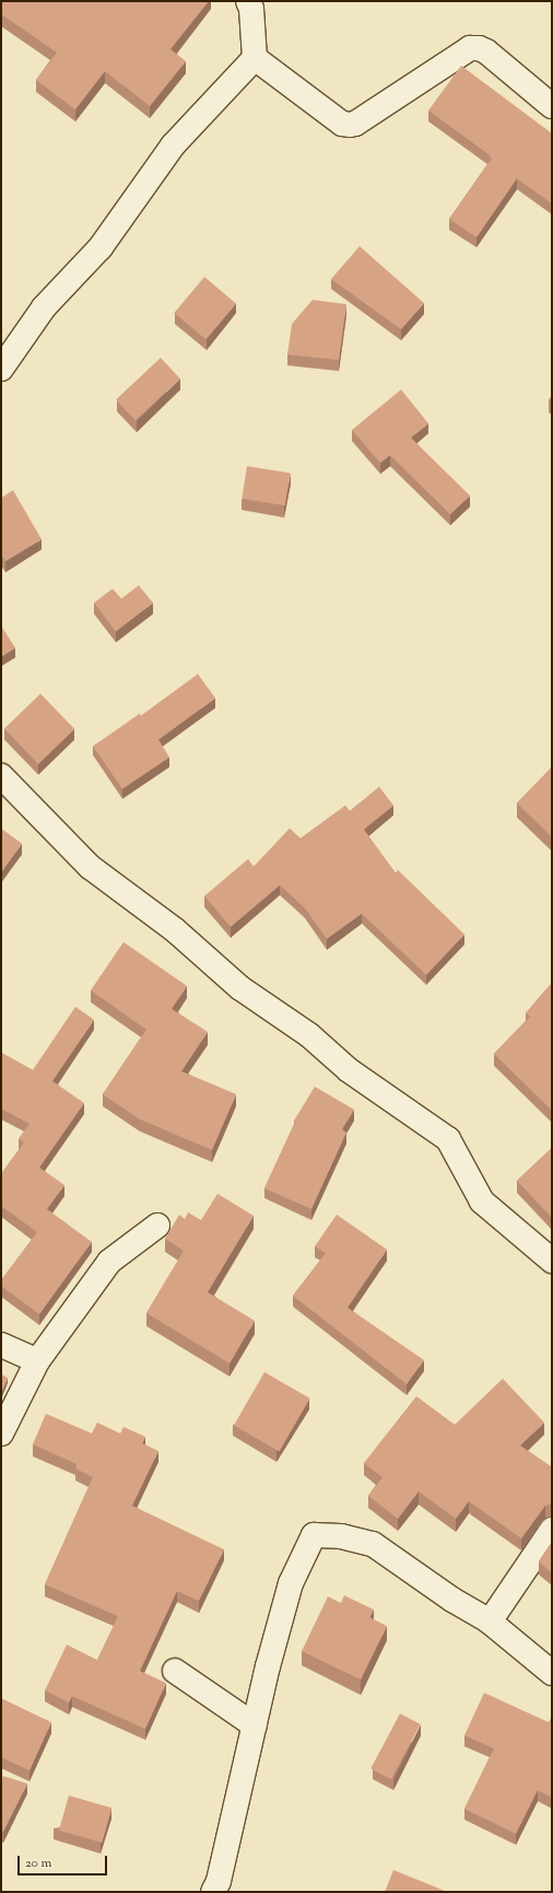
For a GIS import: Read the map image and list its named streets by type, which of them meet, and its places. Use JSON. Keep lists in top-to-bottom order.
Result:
{
  "scale_bar": "20 m"
}
